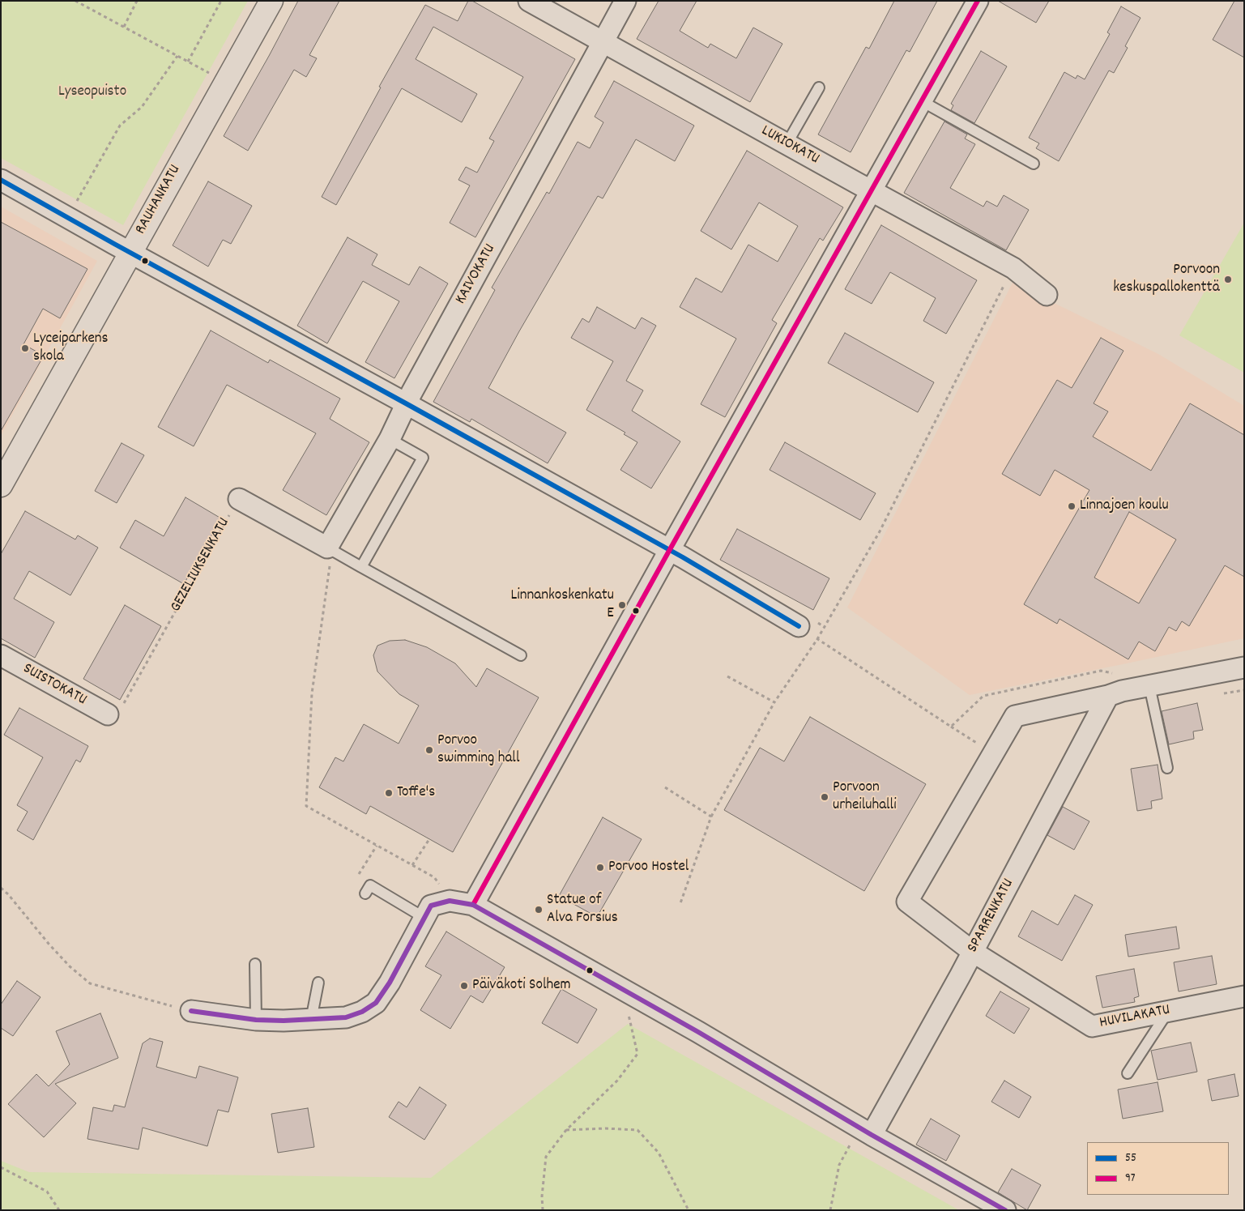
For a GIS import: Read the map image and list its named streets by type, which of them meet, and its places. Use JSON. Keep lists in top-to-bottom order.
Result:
{
  "streets": {
    "street": [
      "LUKIOKATU",
      "RAUHANKATU",
      "KAIVOKATU",
      "SUISTOKATU",
      "SPARRENKATU",
      "HUVILAKATU"
    ],
    "path": ["GEZELIUKSENKATU"]
  },
  "crossings": [
    ["LUKIOKATU", "KAIVOKATU"],
    ["GEZELIUKSENKATU", "SUISTOKATU"],
    ["SPARRENKATU", "HUVILAKATU"]
  ],
  "parks": ["Lyseopuisto"],
  "places": [
    "Porvoon keskuspallokenttä",
    "Lyceiparkens skola",
    "Linnajoen koulu",
    "Linnankoskenkatu E",
    "Porvoo swimming hall",
    "Toffe's",
    "Porvoon urheiluhalli",
    "Porvoo Hostel",
    "Statue of Alva Forsius",
    "Päiväkoti Solhem"
  ],
  "lines": ["transit line 97", "transit line 55"],
  "legend": ["55", "97"]
}
